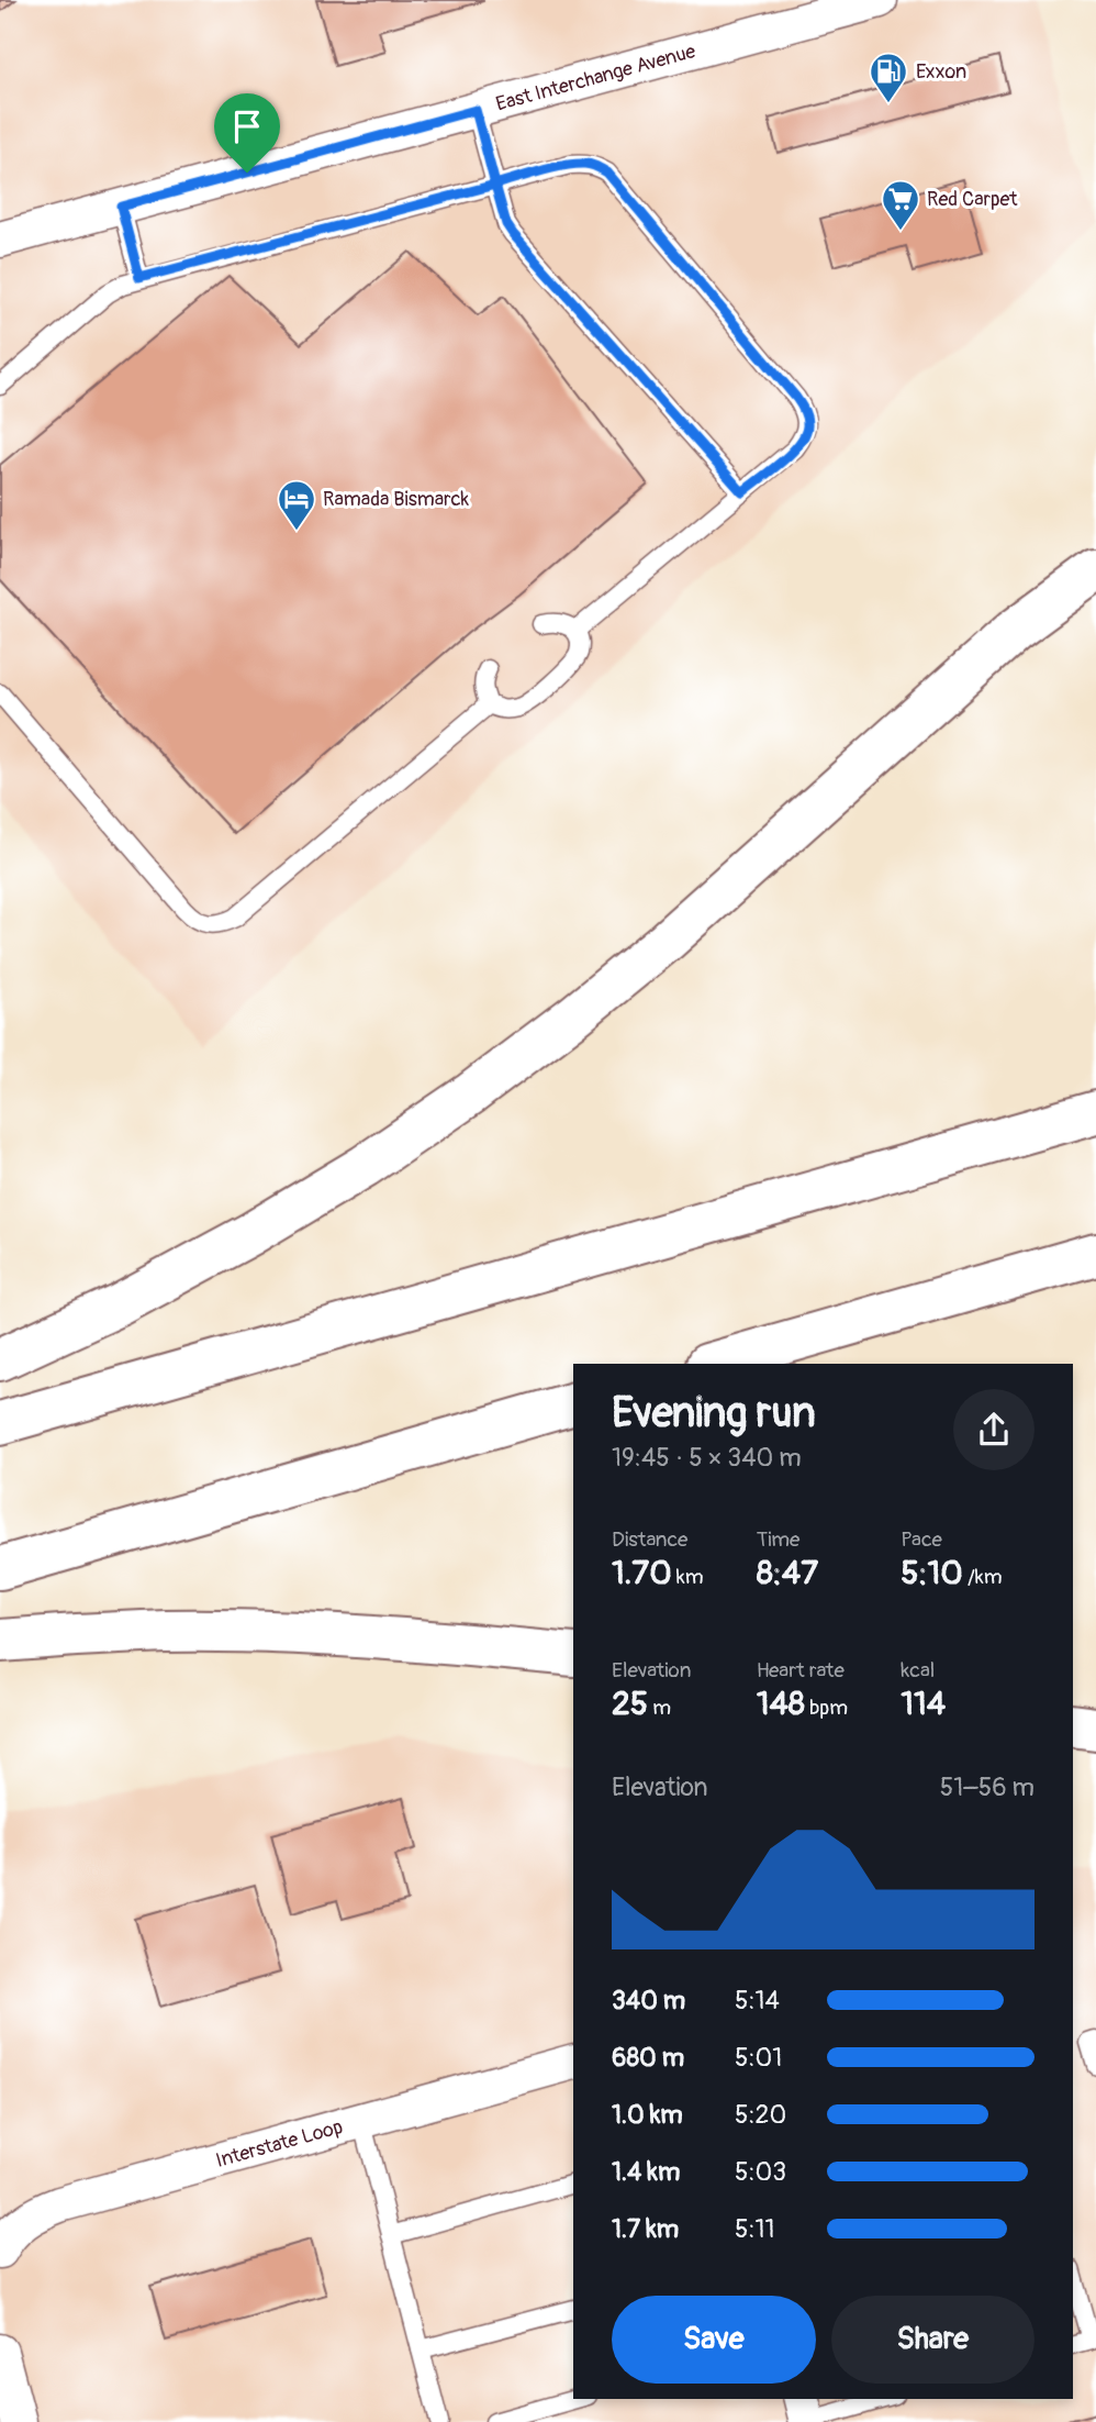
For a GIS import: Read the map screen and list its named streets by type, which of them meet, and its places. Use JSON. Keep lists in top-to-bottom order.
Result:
{
  "streets": {
    "street": ["East Interchange Avenue", "Interstate Loop"]
  },
  "places": {
    "fuel station": ["Exxon"],
    "supermarket": ["Red Carpet"],
    "hotel": ["Ramada Bismarck"]
  },
  "page": {
    "heading": ["Evening run", "19:45 · 5 × 340 m"],
    "stats": [
      ["Distance", "1.70 km"],
      ["Time", "8:47"],
      ["Pace", "5:10 /km"],
      ["Elevation", "25 m"],
      ["Heart rate", "148 bpm"],
      ["kcal", "114"]
    ],
    "chart": ["Elevation", "51–56 m"],
    "list": [
      {
        "name": "340 m",
        "note": "5:14"
      },
      {
        "name": "680 m",
        "note": "5:01"
      },
      {
        "name": "1.0 km",
        "note": "5:20"
      },
      {
        "name": "1.4 km",
        "note": "5:03"
      },
      {
        "name": "1.7 km",
        "note": "5:11"
      }
    ],
    "buttons": ["Save", "Share"]
  }
}
